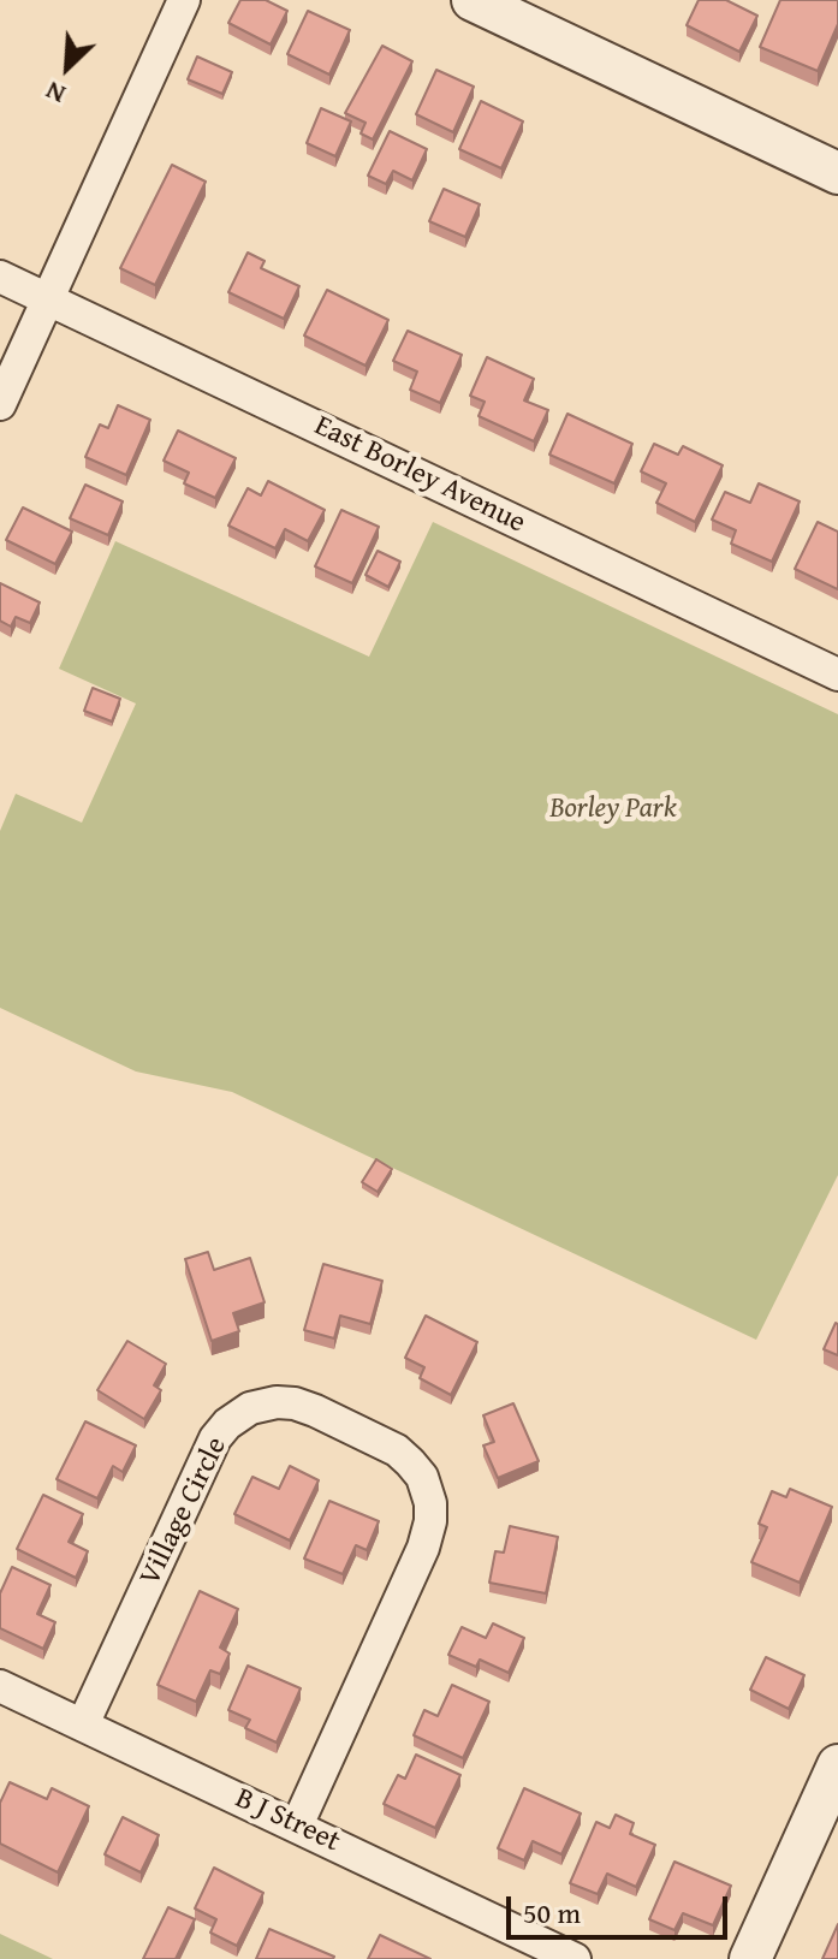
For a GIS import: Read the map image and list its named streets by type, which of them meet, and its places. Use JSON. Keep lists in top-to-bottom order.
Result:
{
  "streets": {
    "street": ["East Borley Avenue", "Village Circle", "B J Street"]
  },
  "crossings": [
    ["Village Circle", "B J Street"]
  ],
  "parks": ["Borley Park"],
  "scale_bar": "50 m",
  "north": "bottom left"
}
